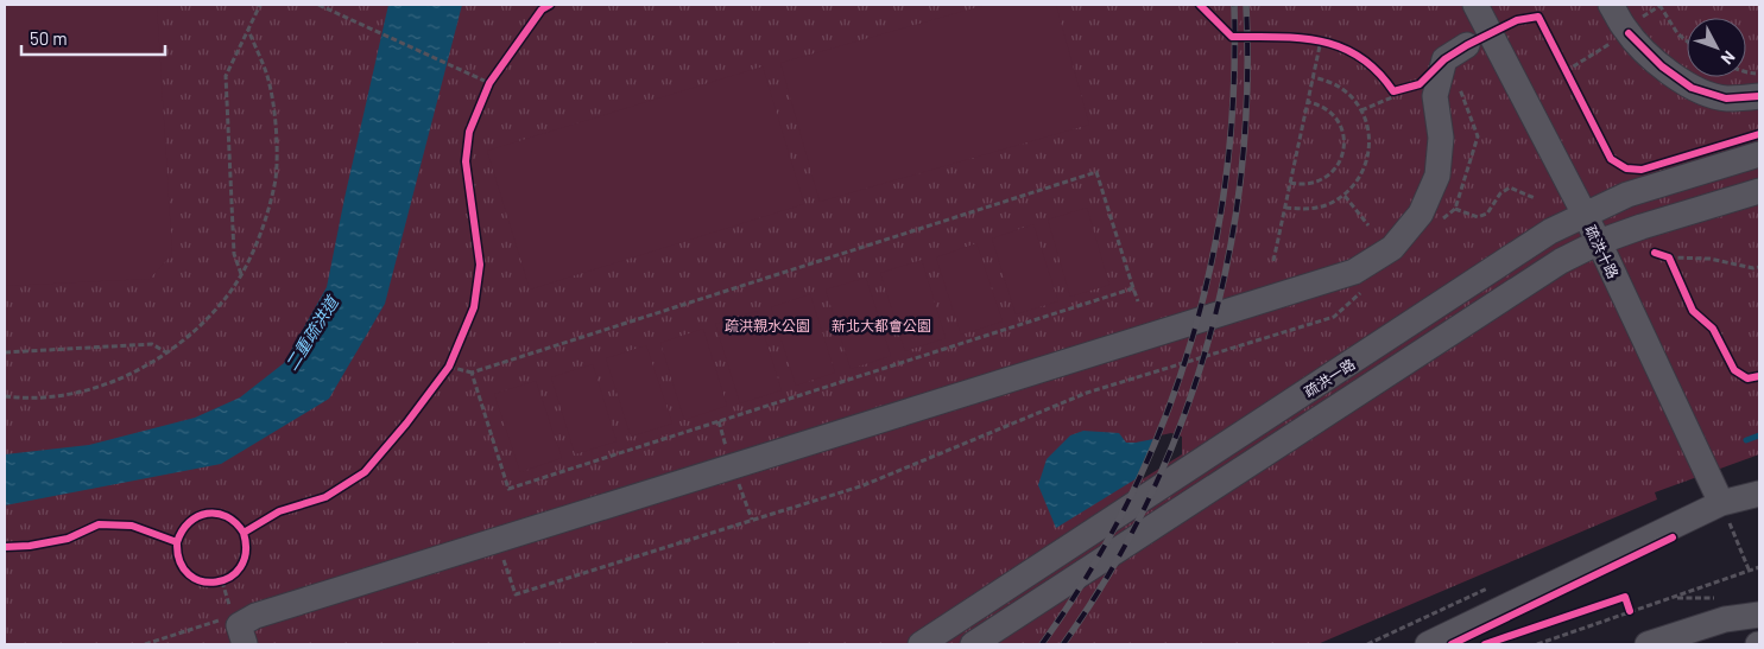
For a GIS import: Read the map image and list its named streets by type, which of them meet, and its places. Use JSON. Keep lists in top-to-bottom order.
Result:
{
  "streets": {
    "street": ["疏洪十路", "疏洪一路"]
  },
  "crossings": [
    ["疏洪十路", "疏洪一路"]
  ],
  "water": ["二重疏洪道"],
  "parks": ["疏洪親水公園", "新北大都會公園"],
  "scale_bar": "50 m",
  "north": "bottom right"
}
